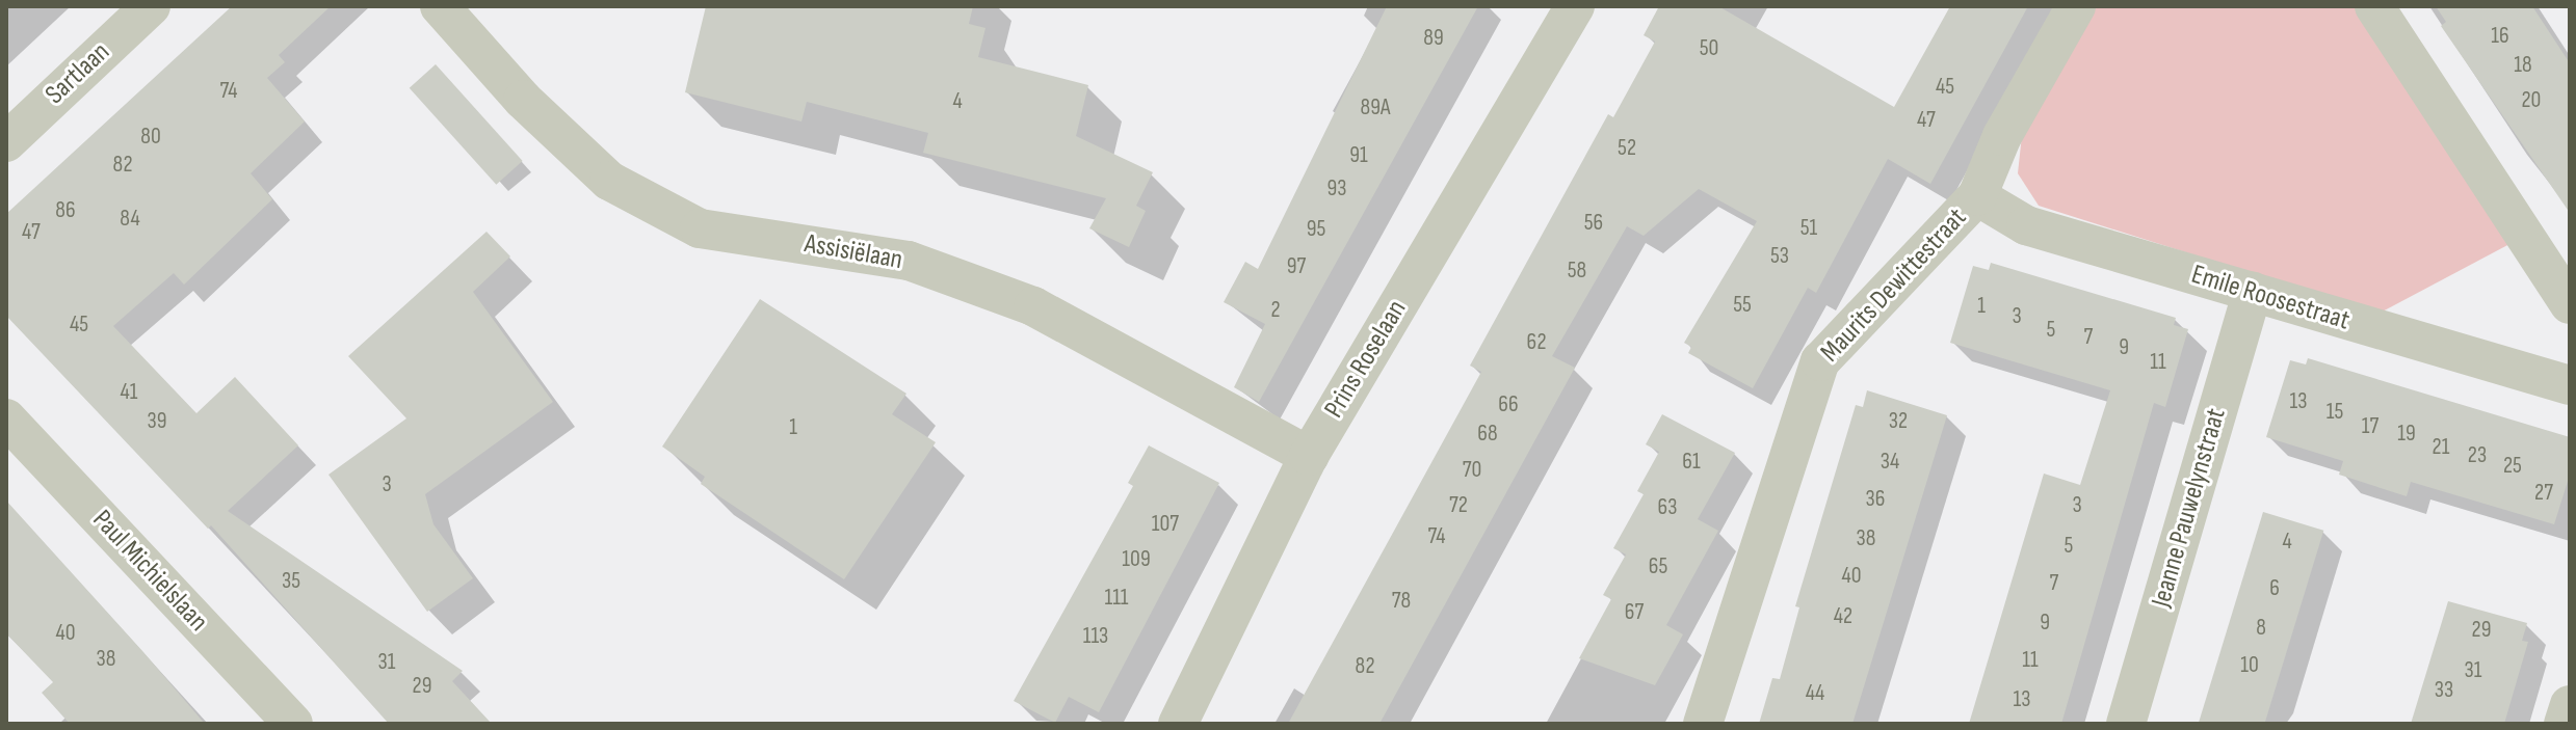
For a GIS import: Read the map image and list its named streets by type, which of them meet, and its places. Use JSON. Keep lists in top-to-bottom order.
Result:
{
  "streets": {
    "street": [
      "Sartlaan",
      "Assisiëlaan",
      "Maurits Dewittestraat",
      "Emile Roosestraat",
      "Prins Roselaan",
      "Jeanne Pauwelynstraat",
      "Paul Michielslaan"
    ]
  },
  "crossings": [
    ["Assisiëlaan", "Prins Roselaan"],
    ["Maurits Dewittestraat", "Emile Roosestraat"],
    ["Emile Roosestraat", "Jeanne Pauwelynstraat"]
  ],
  "house_numbers": [
    "16",
    "89",
    "50",
    "18",
    "45",
    "74",
    "20",
    "4",
    "89A",
    "47",
    "80",
    "52",
    "91",
    "82",
    "93",
    "86",
    "84",
    "56",
    "51",
    "95",
    "47",
    "53",
    "97",
    "58",
    "55",
    "1",
    "2",
    "3",
    "45",
    "5",
    "7",
    "62",
    "9",
    "11",
    "41",
    "13",
    "66",
    "15",
    "39",
    "32",
    "17",
    "1",
    "68",
    "19",
    "21",
    "23",
    "61",
    "34",
    "25",
    "70",
    "3",
    "27",
    "36",
    "72",
    "3",
    "63",
    "107",
    "74",
    "38",
    "4",
    "5",
    "109",
    "65",
    "40",
    "35",
    "7",
    "6",
    "111",
    "78",
    "67",
    "42",
    "9",
    "8",
    "29",
    "40",
    "113",
    "38",
    "11",
    "31",
    "10",
    "82",
    "31",
    "29",
    "33",
    "44",
    "13"
  ]
}
